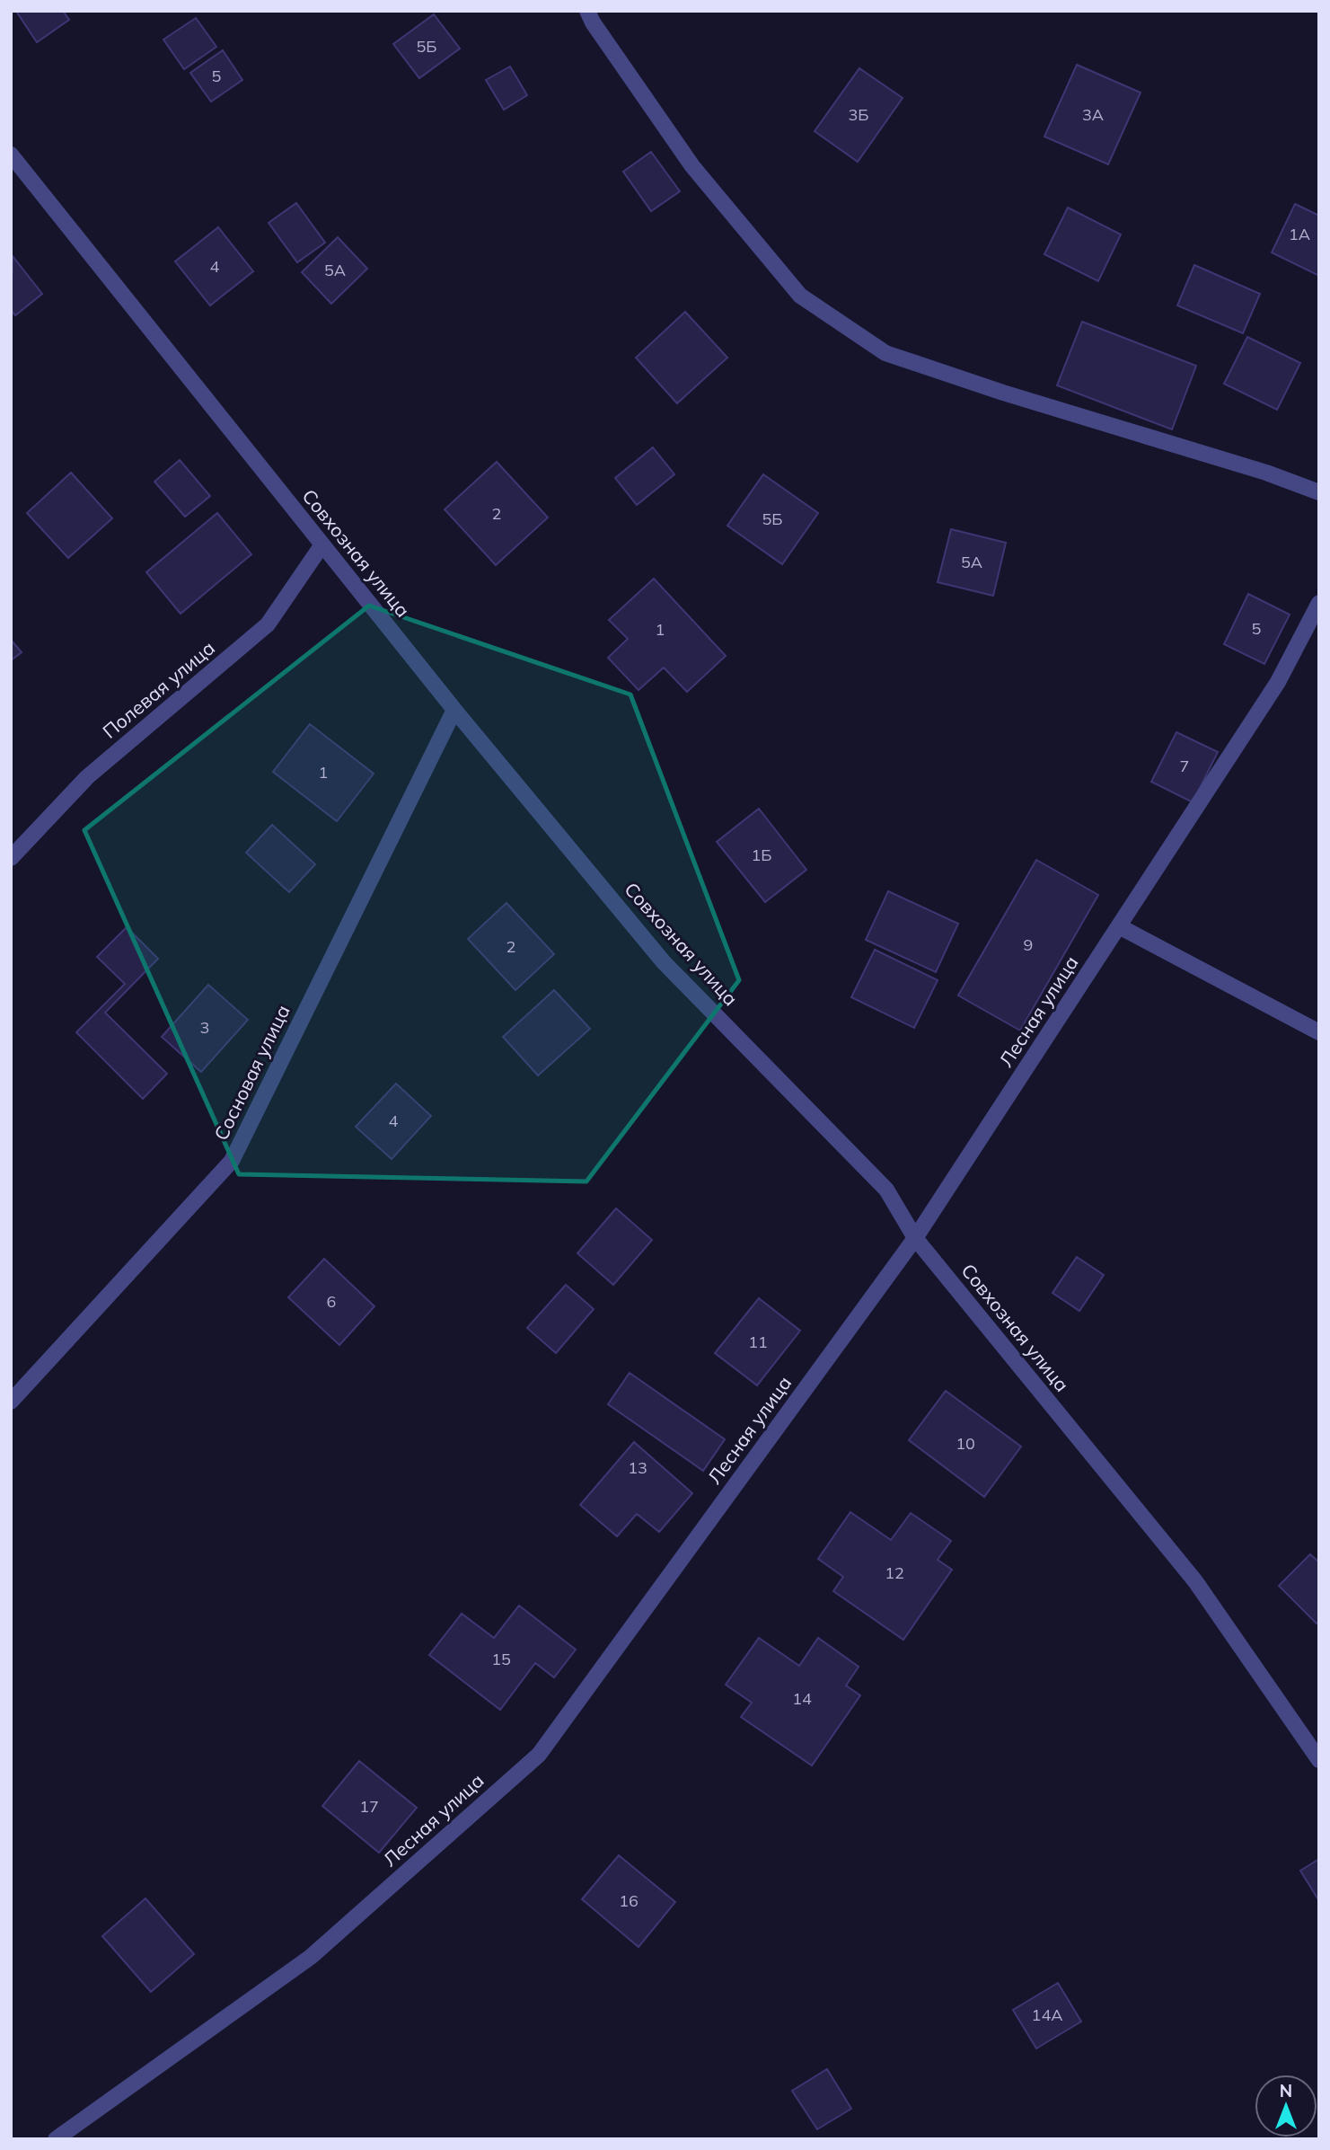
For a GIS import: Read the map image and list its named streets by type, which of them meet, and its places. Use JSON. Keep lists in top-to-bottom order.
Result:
{
  "streets": {
    "street": [
      "Совхозная улица",
      "Полевая улица",
      "Лесная улица",
      "Сосновая улица"
    ]
  },
  "crossings": [
    ["Совхозная улица", "Полевая улица"],
    ["Совхозная улица", "Лесная улица"],
    ["Совхозная улица", "Сосновая улица"]
  ],
  "house_numbers": [
    "5Б",
    "5",
    "3Б",
    "3А",
    "1А",
    "4",
    "5А",
    "2",
    "5Б",
    "5А",
    "5",
    "1",
    "7",
    "1",
    "1Б",
    "9",
    "2",
    "3",
    "4",
    "6",
    "11",
    "10",
    "13",
    "12",
    "15",
    "14",
    "17",
    "16",
    "14А"
  ],
  "north": "top"
}
